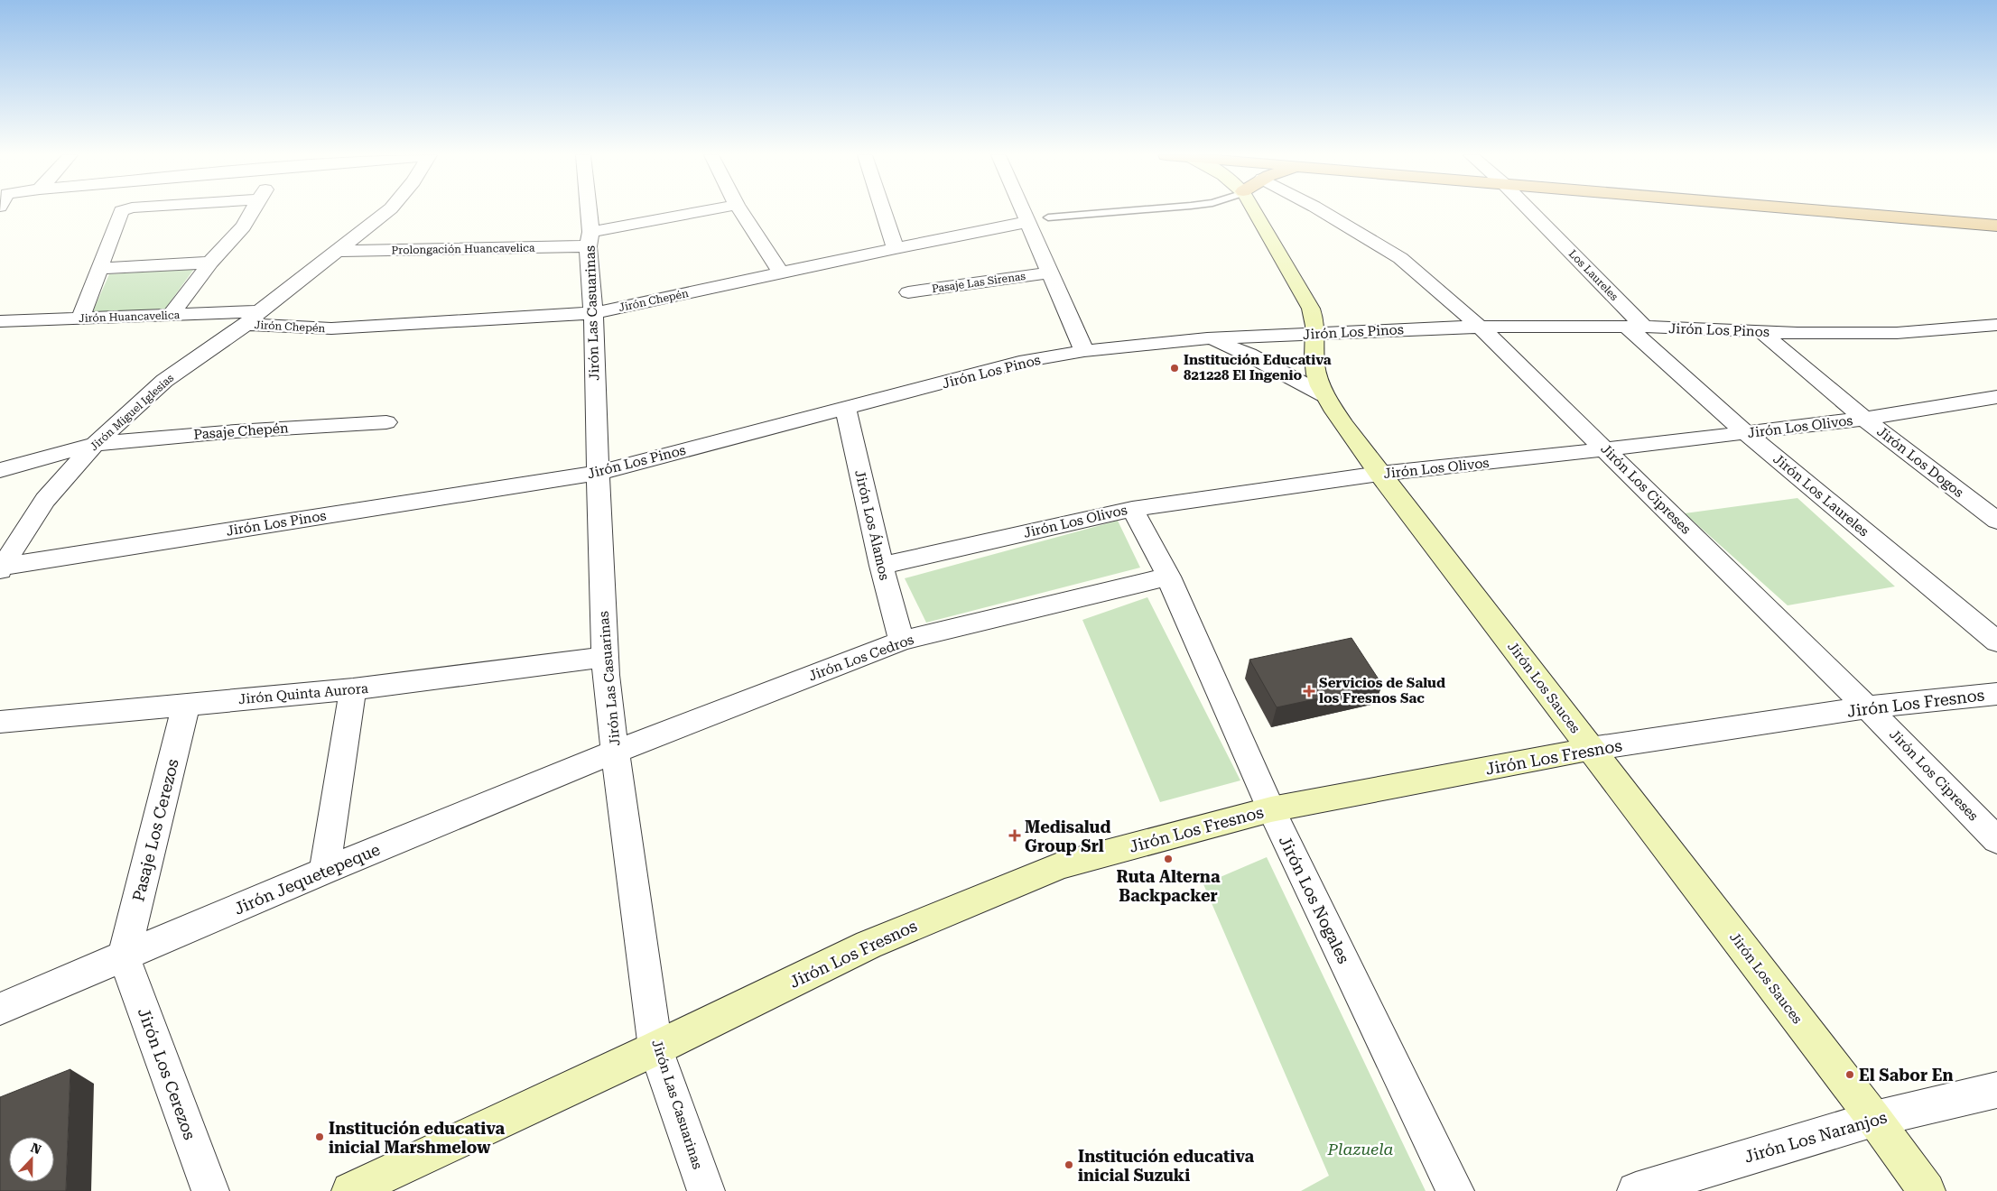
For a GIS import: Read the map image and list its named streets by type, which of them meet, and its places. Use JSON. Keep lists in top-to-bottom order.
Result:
{
  "streets": {
    "street": [
      "Prolongación Huancavelica",
      "Los Laureles",
      "Pasaje Las Sirenas",
      "Jirón Chepén",
      "Jirón Las Casuarinas",
      "Jirón Huancavelica",
      "Jirón Los Pinos",
      "Jirón Miguel Iglesias",
      "Jirón Los Olivos",
      "Pasaje Chepén",
      "Jirón Los Dogos",
      "Jirón Los Cipreses",
      "Jirón Los Laureles",
      "Jirón Los Álamos",
      "Jirón Los Cedros",
      "Jirón Los Sauces",
      "Jirón Quinta Aurora",
      "Jirón Los Fresnos",
      "Pasaje Los Cerezos",
      "Jirón Jequetepeque",
      "Jirón Los Nogales",
      "Jirón Los Cerezos",
      "Jirón Los Naranjos"
    ]
  },
  "crossings": [
    ["Prolongación Huancavelica", "Jirón Las Casuarinas"],
    ["Prolongación Huancavelica", "Jirón Miguel Iglesias"],
    ["Los Laureles", "Jirón Los Pinos"],
    ["Los Laureles", "Jirón Los Laureles"],
    ["Jirón Chepén", "Jirón Las Casuarinas"],
    ["Jirón Chepén", "Jirón Huancavelica"],
    ["Jirón Chepén", "Jirón Miguel Iglesias"],
    ["Jirón Las Casuarinas", "Jirón Los Pinos"],
    ["Jirón Las Casuarinas", "Jirón Los Cedros"],
    ["Jirón Las Casuarinas", "Jirón Quinta Aurora"],
    ["Jirón Las Casuarinas", "Jirón Los Fresnos"],
    ["Jirón Las Casuarinas", "Jirón Jequetepeque"],
    ["Jirón Huancavelica", "Jirón Miguel Iglesias"],
    ["Jirón Los Pinos", "Jirón Miguel Iglesias"],
    ["Jirón Los Pinos", "Jirón Los Dogos"],
    ["Jirón Los Pinos", "Jirón Los Cipreses"],
    ["Jirón Los Pinos", "Jirón Los Laureles"],
    ["Jirón Los Pinos", "Jirón Los Álamos"],
    ["Jirón Los Pinos", "Jirón Los Sauces"],
    ["Jirón Miguel Iglesias", "Pasaje Chepén"],
    ["Jirón Los Olivos", "Jirón Los Dogos"],
    ["Jirón Los Olivos", "Jirón Los Cipreses"],
    ["Jirón Los Olivos", "Jirón Los Laureles"],
    ["Jirón Los Olivos", "Jirón Los Álamos"],
    ["Jirón Los Olivos", "Jirón Los Sauces"],
    ["Jirón Los Olivos", "Jirón Los Nogales"],
    ["Jirón Los Cipreses", "Jirón Los Fresnos"],
    ["Jirón Los Álamos", "Jirón Los Cedros"],
    ["Jirón Los Cedros", "Jirón Jequetepeque"],
    ["Jirón Los Cedros", "Jirón Los Nogales"],
    ["Jirón Los Sauces", "Jirón Los Fresnos"],
    ["Jirón Los Sauces", "Jirón Los Naranjos"],
    ["Jirón Quinta Aurora", "Pasaje Los Cerezos"],
    ["Jirón Los Fresnos", "Jirón Los Nogales"],
    ["Pasaje Los Cerezos", "Jirón Jequetepeque"],
    ["Pasaje Los Cerezos", "Jirón Los Cerezos"],
    ["Jirón Jequetepeque", "Jirón Los Cerezos"]
  ],
  "parks": ["Plazuela"],
  "places": {
    "other": [
      "Institución Educativa 821228 El Ingenio",
      "Ruta Alterna Backpacker",
      "El Sabor En",
      "Institución educativa inicial Marshmelow",
      "Institución educativa inicial Suzuki"
    ],
    "health": ["Servicios de Salud los Fresnos Sac", "Medisalud Group Srl"]
  },
  "north": "top"
}
